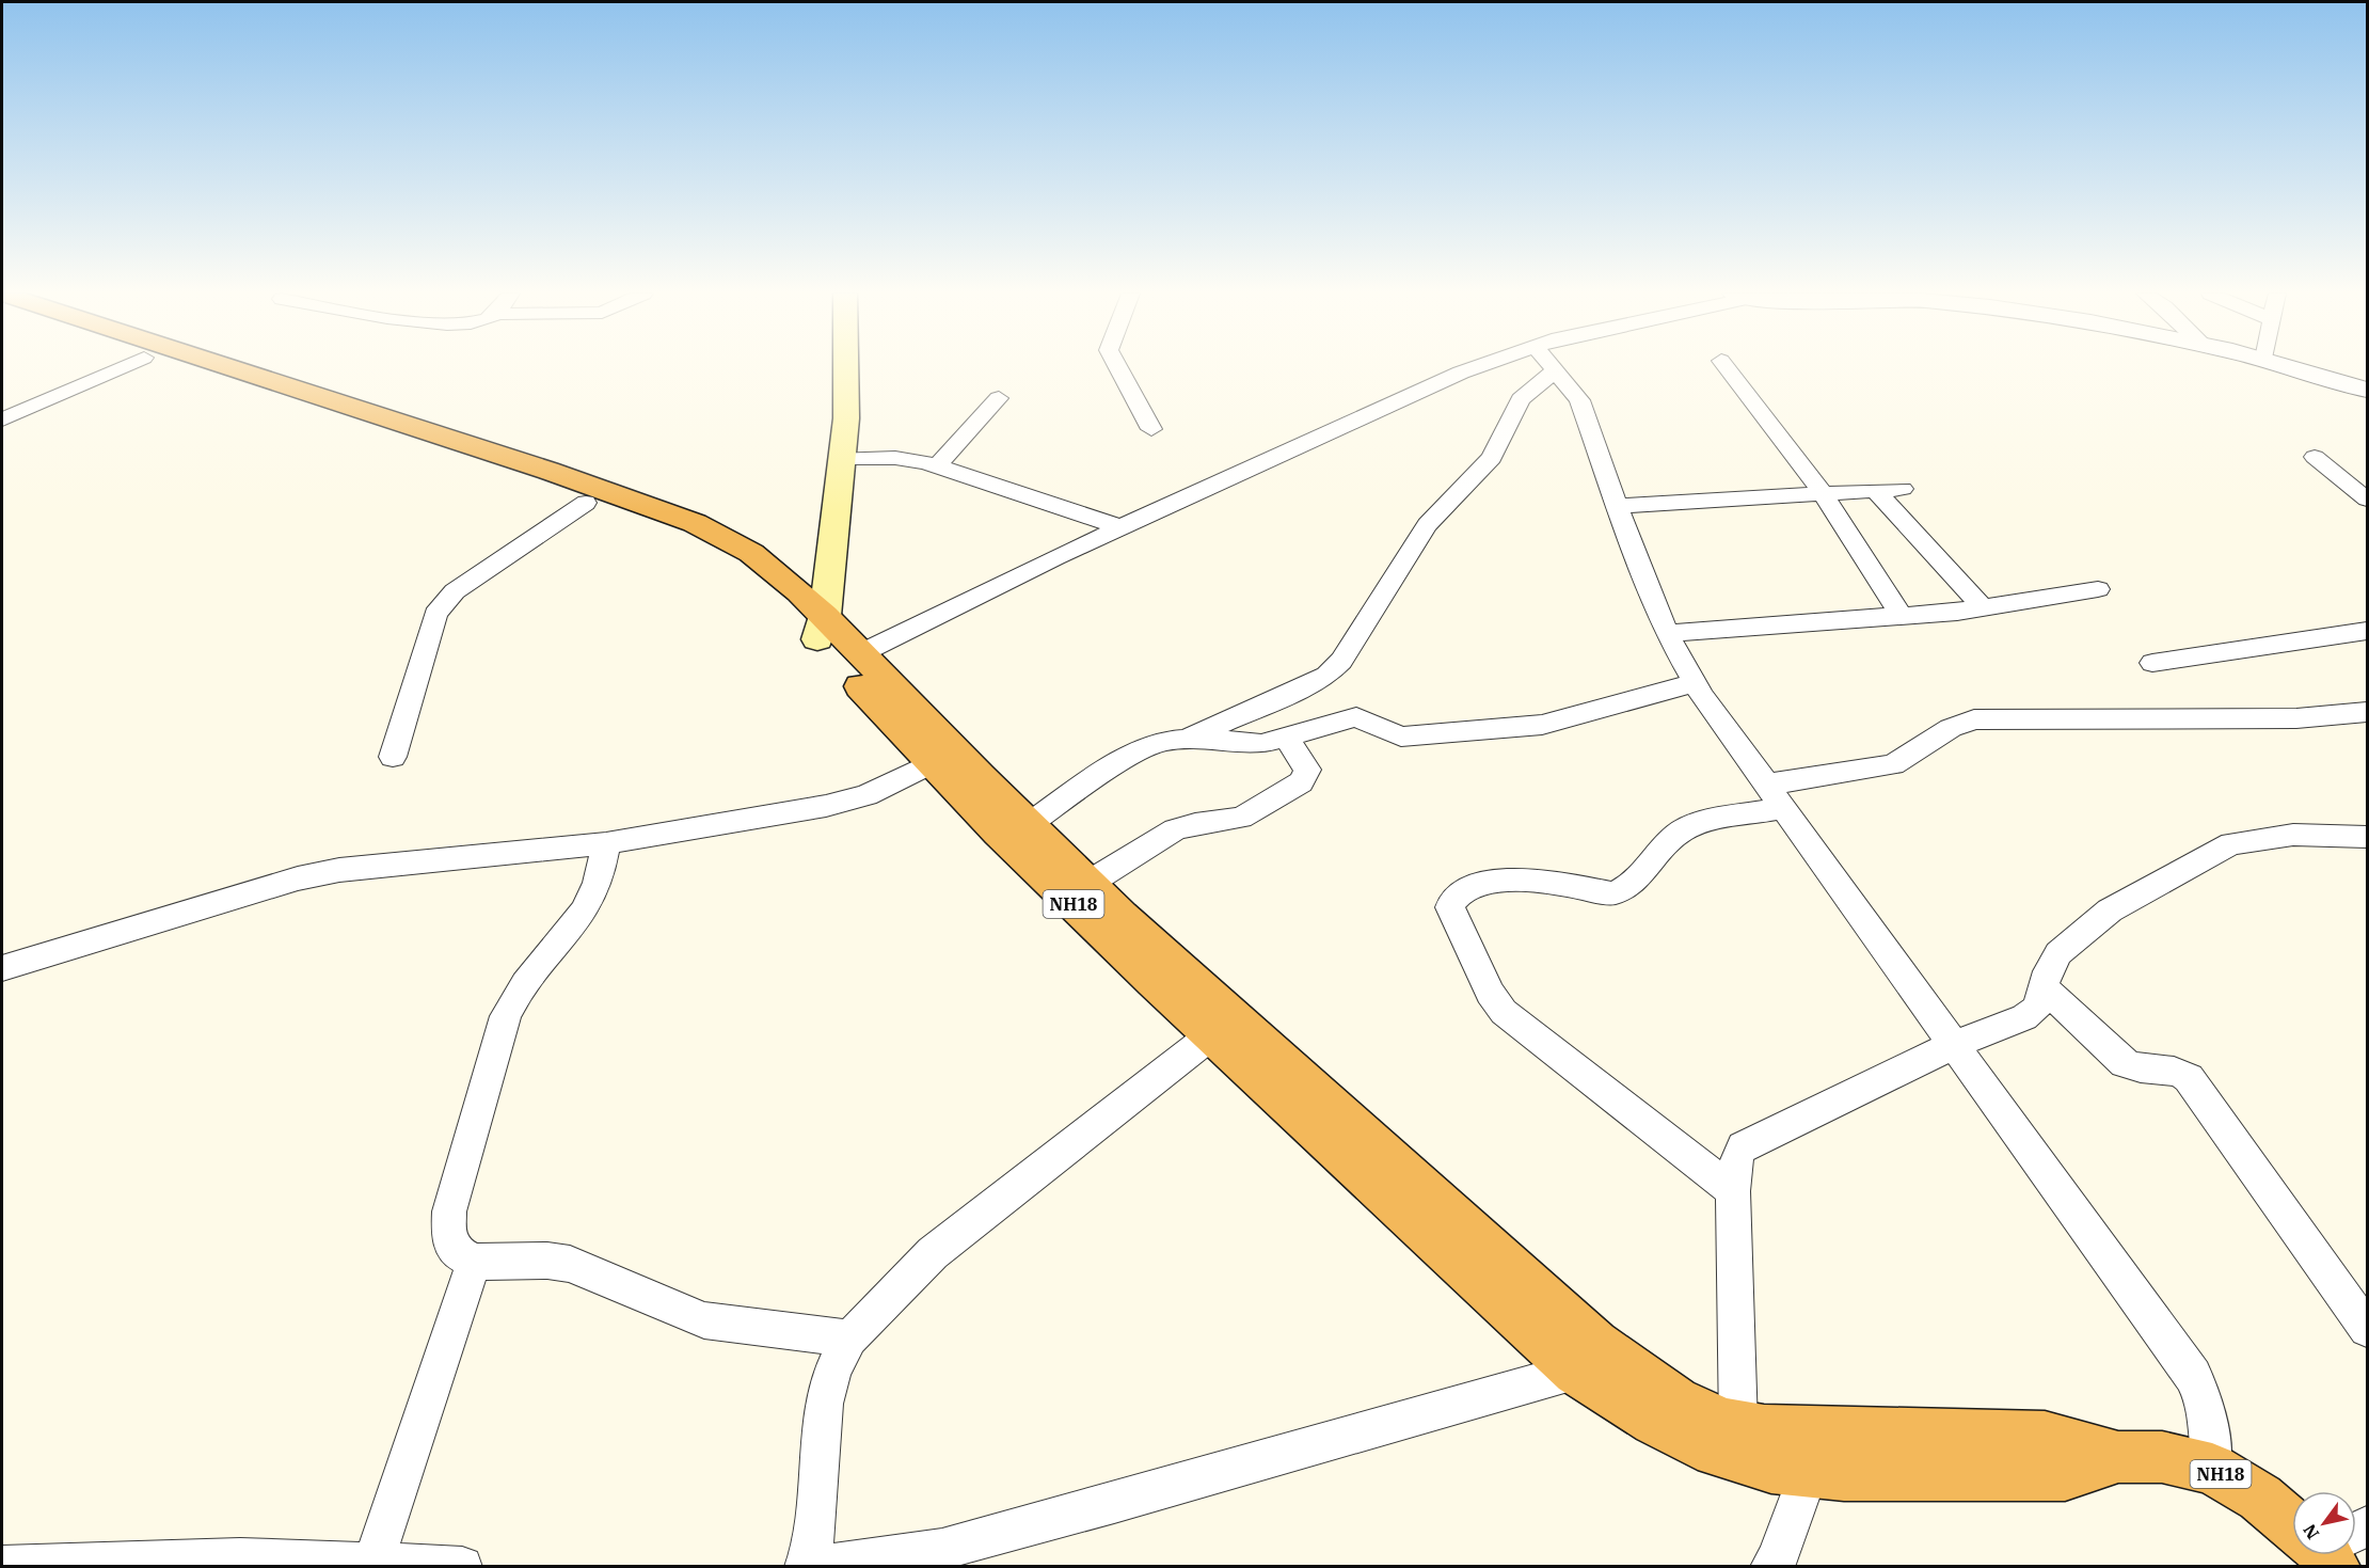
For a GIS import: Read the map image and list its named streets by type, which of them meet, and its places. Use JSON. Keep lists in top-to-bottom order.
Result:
{
  "streets": {
    "highway": ["NH18"]
  },
  "north": "bottom left"
}
